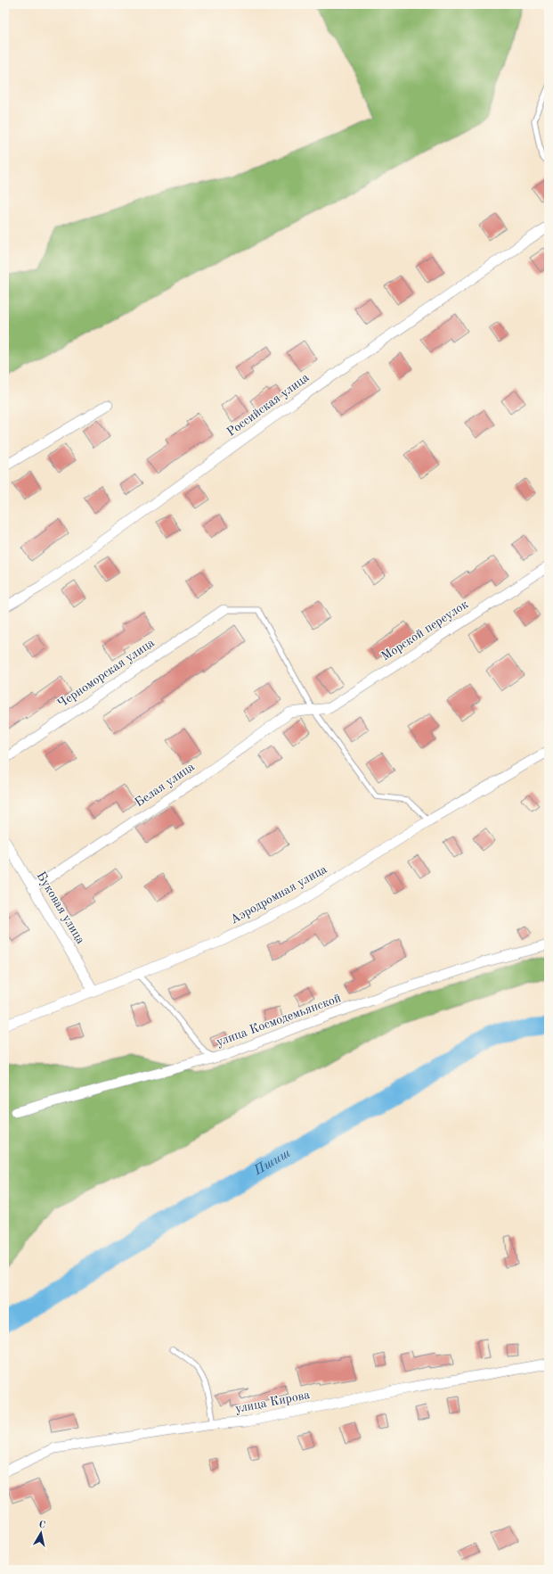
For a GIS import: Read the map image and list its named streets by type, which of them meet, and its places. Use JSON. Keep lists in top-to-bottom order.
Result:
{
  "streets": {
    "street": [
      "Российская улица",
      "Морской переулок",
      "Черноморская улица",
      "Белая улица",
      "Аэродромная улица",
      "Буковая улица",
      "улица Космодемьянской",
      "улица Кирова"
    ]
  },
  "crossings": [
    ["Морской переулок", "Белая улица"],
    ["Белая улица", "Буковая улица"],
    ["Аэродромная улица", "Буковая улица"]
  ],
  "water": ["Пшиш"],
  "north": "top"
}
